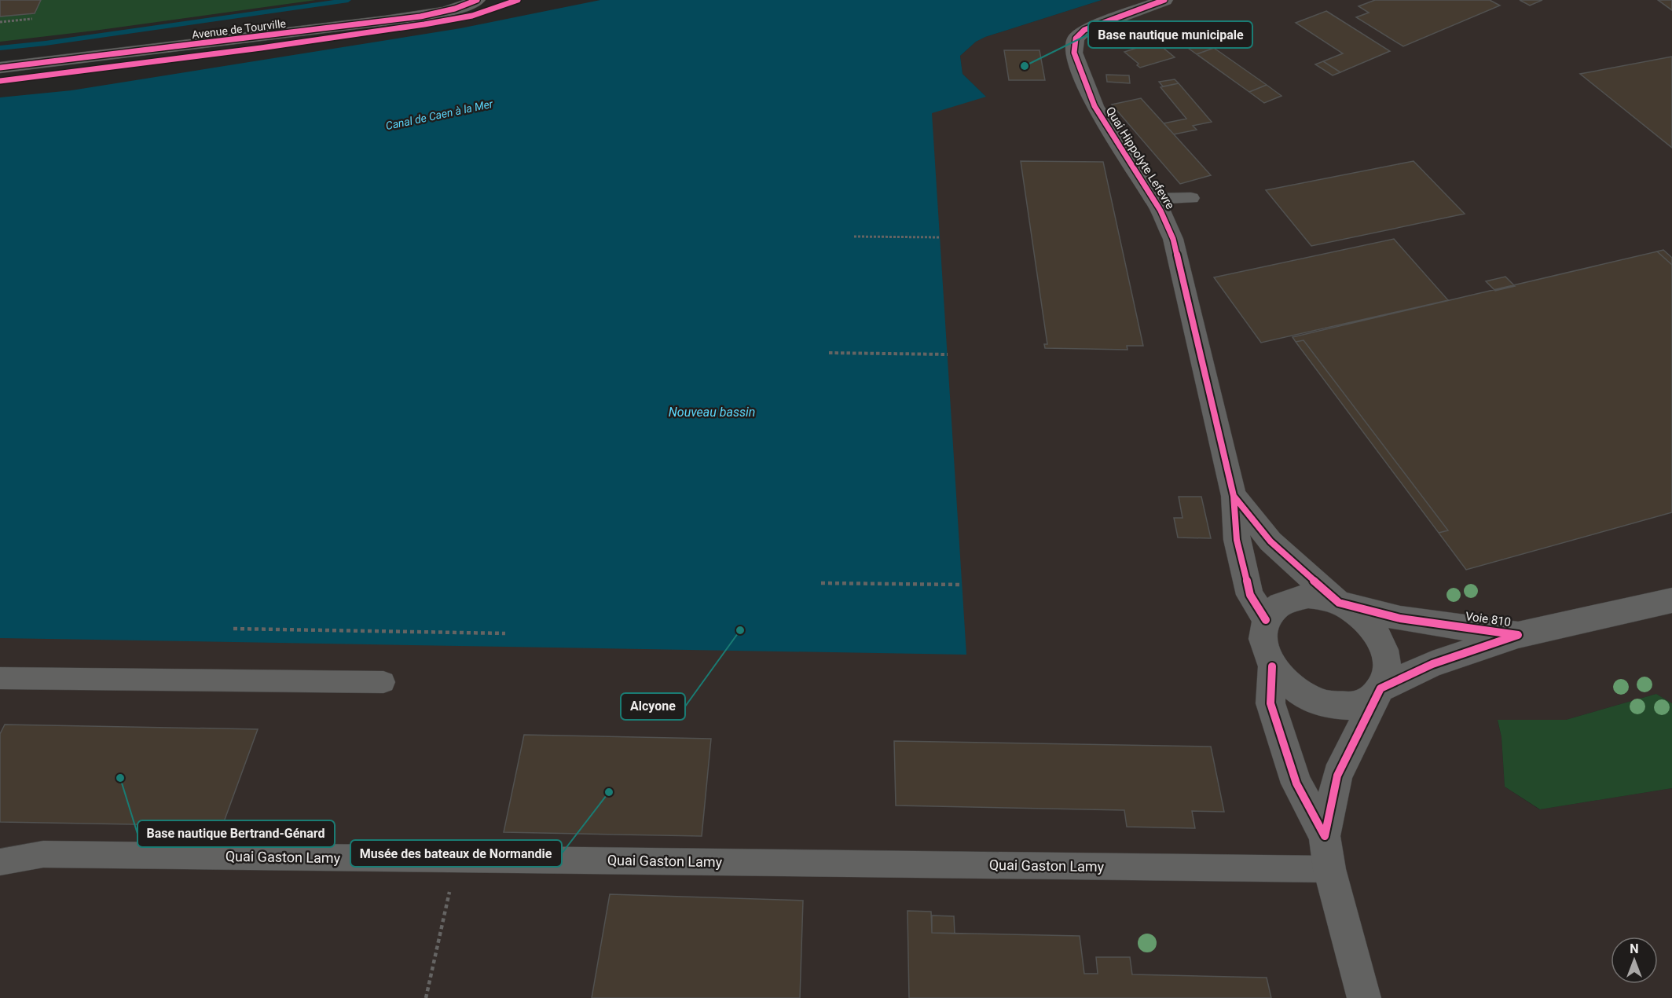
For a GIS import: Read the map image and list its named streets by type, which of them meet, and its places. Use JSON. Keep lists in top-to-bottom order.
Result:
{
  "streets": {
    "street": ["Avenue de Tourville", "Quai Hippolyte Lefevre", "Voie 810"],
    "lane": ["Quai Gaston Lamy"]
  },
  "crossings": [
    ["Quai Hippolyte Lefevre", "Voie 810"],
    ["Quai Hippolyte Lefevre", "Quai Gaston Lamy"]
  ],
  "water": ["Canal de Caen à la Mer", "Nouveau bassin"],
  "places": [
    "Base nautique municipale",
    "Alcyone",
    "Base nautique Bertrand-Génard",
    "Musée des bateaux de Normandie"
  ],
  "north": "top"
}
